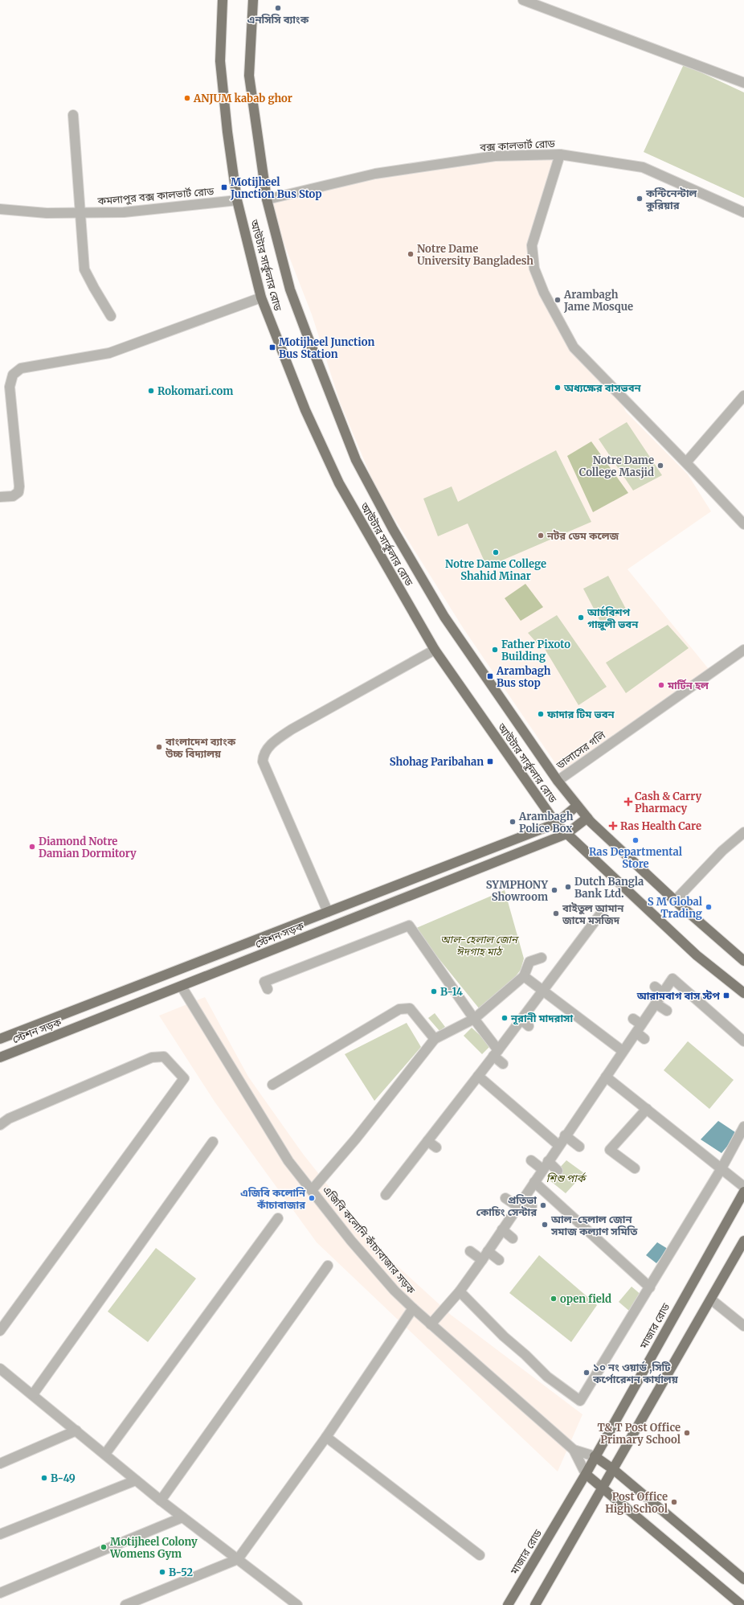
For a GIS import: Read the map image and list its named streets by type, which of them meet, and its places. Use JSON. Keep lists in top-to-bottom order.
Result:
{
  "streets": {
    "main road": ["আউটার সার্কুলার রোড", "স্টেশন সড়ক", "মাজার রোড"],
    "street": [
      "বক্স কালভার্ট রোড",
      "কমলাপুর বক্স কালভার্ট রোড",
      "ডালাসের গলি",
      "এজিবি কলোনি কাঁচাবাজার সড়ক"
    ]
  },
  "crossings": [
    ["বক্স কালভার্ট রোড", "আউটার সার্কুলার রোড"],
    ["কমলাপুর বক্স কালভার্ট রোড", "আউটার সার্কুলার রোড"],
    ["আউটার সার্কুলার রোড", "ডালাসের গলি"],
    ["আউটার সার্কুলার রোড", "স্টেশন সড়ক"],
    ["স্টেশন সড়ক", "এজিবি কলোনি কাঁচাবাজার সড়ক"],
    ["এজিবি কলোনি কাঁচাবাজার সড়ক", "মাজার রোড"]
  ],
  "parks": ["আল-হেলাল জোন ঈদগাহ মাঠ", "শিশু পার্ক"],
  "places": {
    "other": [
      "এনসিসি ব্যাংক",
      "ANJUM kabab ghor",
      "কন্টিনেন্টাল কুরিয়ার",
      "Notre Dame University Bangladesh",
      "Arambagh Jame Mosque",
      "অধ্যক্ষের বাসভবন",
      "Rokomari.com",
      "Notre Dame College Masjid",
      "নটর ডেম কলেজ",
      "Notre Dame College Shahid Minar",
      "আর্চবিশপ গাঙ্গুলী ভবন",
      "Father Pixoto Building",
      "মার্টিন হল",
      "ফাদার টিম ভবন",
      "বাংলাদেশ ব্যাংক উচ্চ বিদ্যালয়",
      "Arambagh Police Box",
      "Ras Departmental Store",
      "Diamond Notre Damian Dormitory",
      "Dutch Bangla Bank Ltd.",
      "SYMPHONY Showroom",
      "S M Global Trading",
      "বাইতুল আমান জামে মসজিদ",
      "B-14",
      "নূরানী মাদরাসা",
      "এজিবি কলোনি কাঁচাবাজার",
      "প্রতিভা কোচিং সেন্টার",
      "আল-হেলাল জোন সমাজ কল্যাণ সমিতি",
      "open field",
      "১০ নং ওয়ার্ড ,সিটি কর্পোরেশন কার্যালয়",
      "T& T Post Office Primary School",
      "B-49",
      "Post Office High School",
      "Motijheel Colony Womens Gym",
      "B-52"
    ],
    "transit": [
      "Motijheel Junction Bus Stop",
      "Motijheel Junction Bus Station",
      "Arambagh Bus stop",
      "Shohag Paribahan",
      "আরামবাগ বাস স্টপ"
    ],
    "health": ["Cash & Carry Pharmacy", "Ras Health Care"]
  }
}
